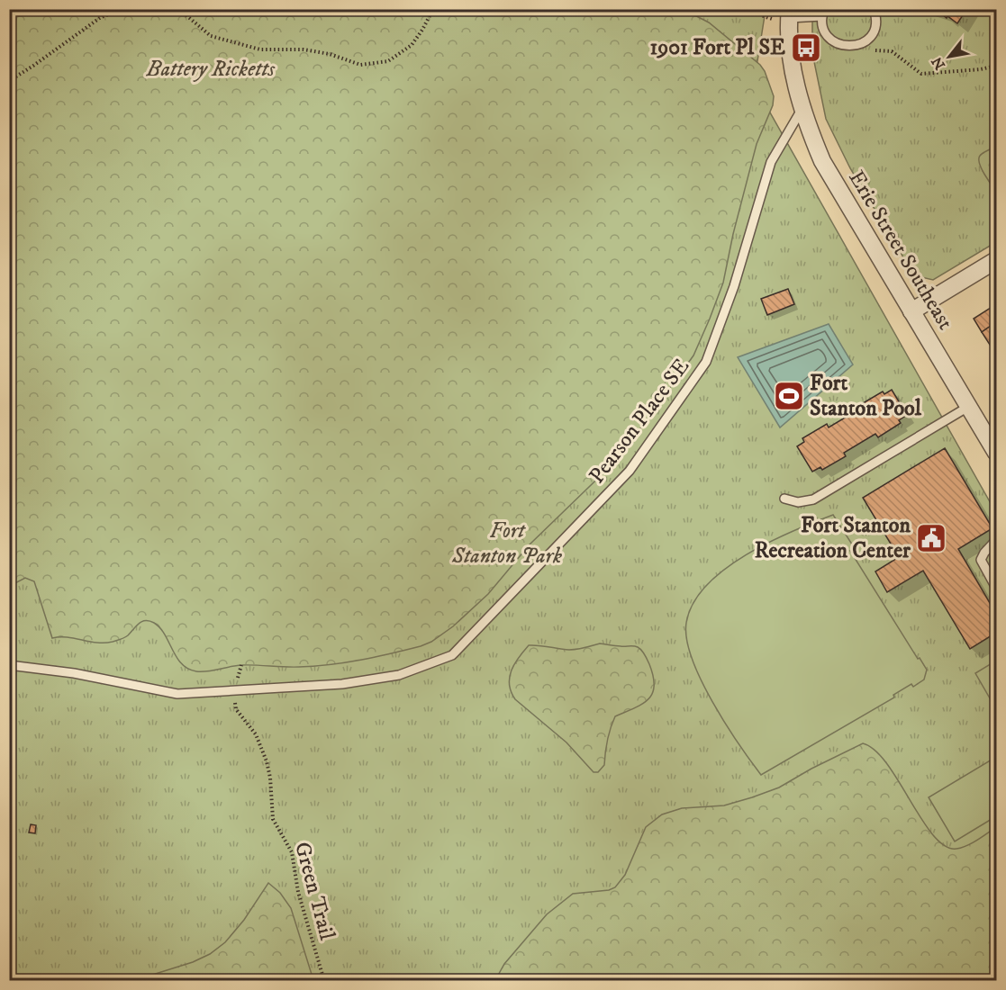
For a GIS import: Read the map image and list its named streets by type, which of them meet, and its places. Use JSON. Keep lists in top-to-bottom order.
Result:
{
  "streets": {
    "street": ["Erie Street Southeast"],
    "lane": ["Pearson Place SE"],
    "path": ["Green Trail"]
  },
  "crossings": [
    ["Erie Street Southeast", "Pearson Place SE"],
    ["Pearson Place SE", "Green Trail"]
  ],
  "parks": ["Battery Ricketts", "Fort Stanton Park"],
  "places": {
    "bus stop": ["1901 Fort Pl SE"],
    "sports": ["Fort Stanton Pool"],
    "public building": ["Fort Stanton Recreation Center"]
  },
  "north": "bottom left"
}
